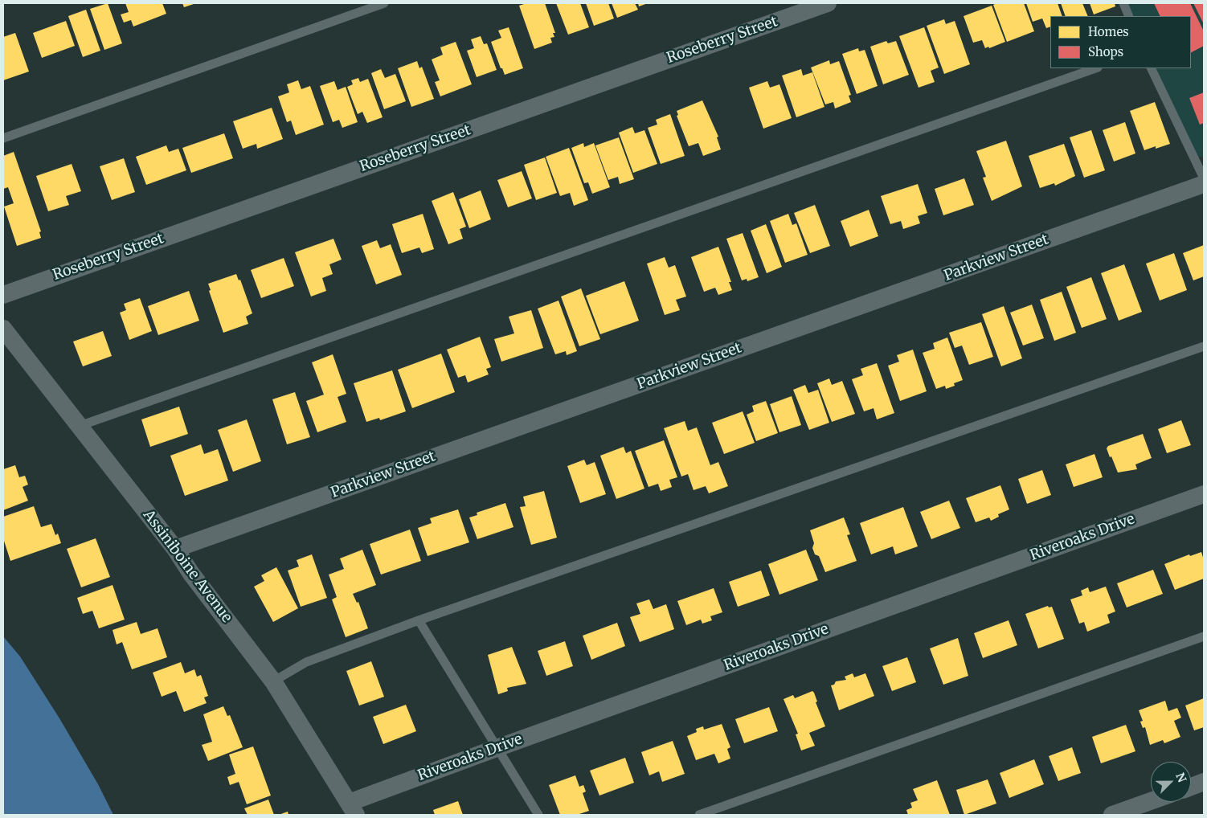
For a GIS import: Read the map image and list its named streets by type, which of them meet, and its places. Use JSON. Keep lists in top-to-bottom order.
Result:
{
  "streets": {
    "street": [
      "Roseberry Street",
      "Parkview Street",
      "Riveroaks Drive",
      "Assiniboine Avenue"
    ]
  },
  "crossings": [
    ["Parkview Street", "Assiniboine Avenue"],
    ["Riveroaks Drive", "Assiniboine Avenue"]
  ],
  "legend": ["Homes", "Shops"],
  "north": "top right"
}
